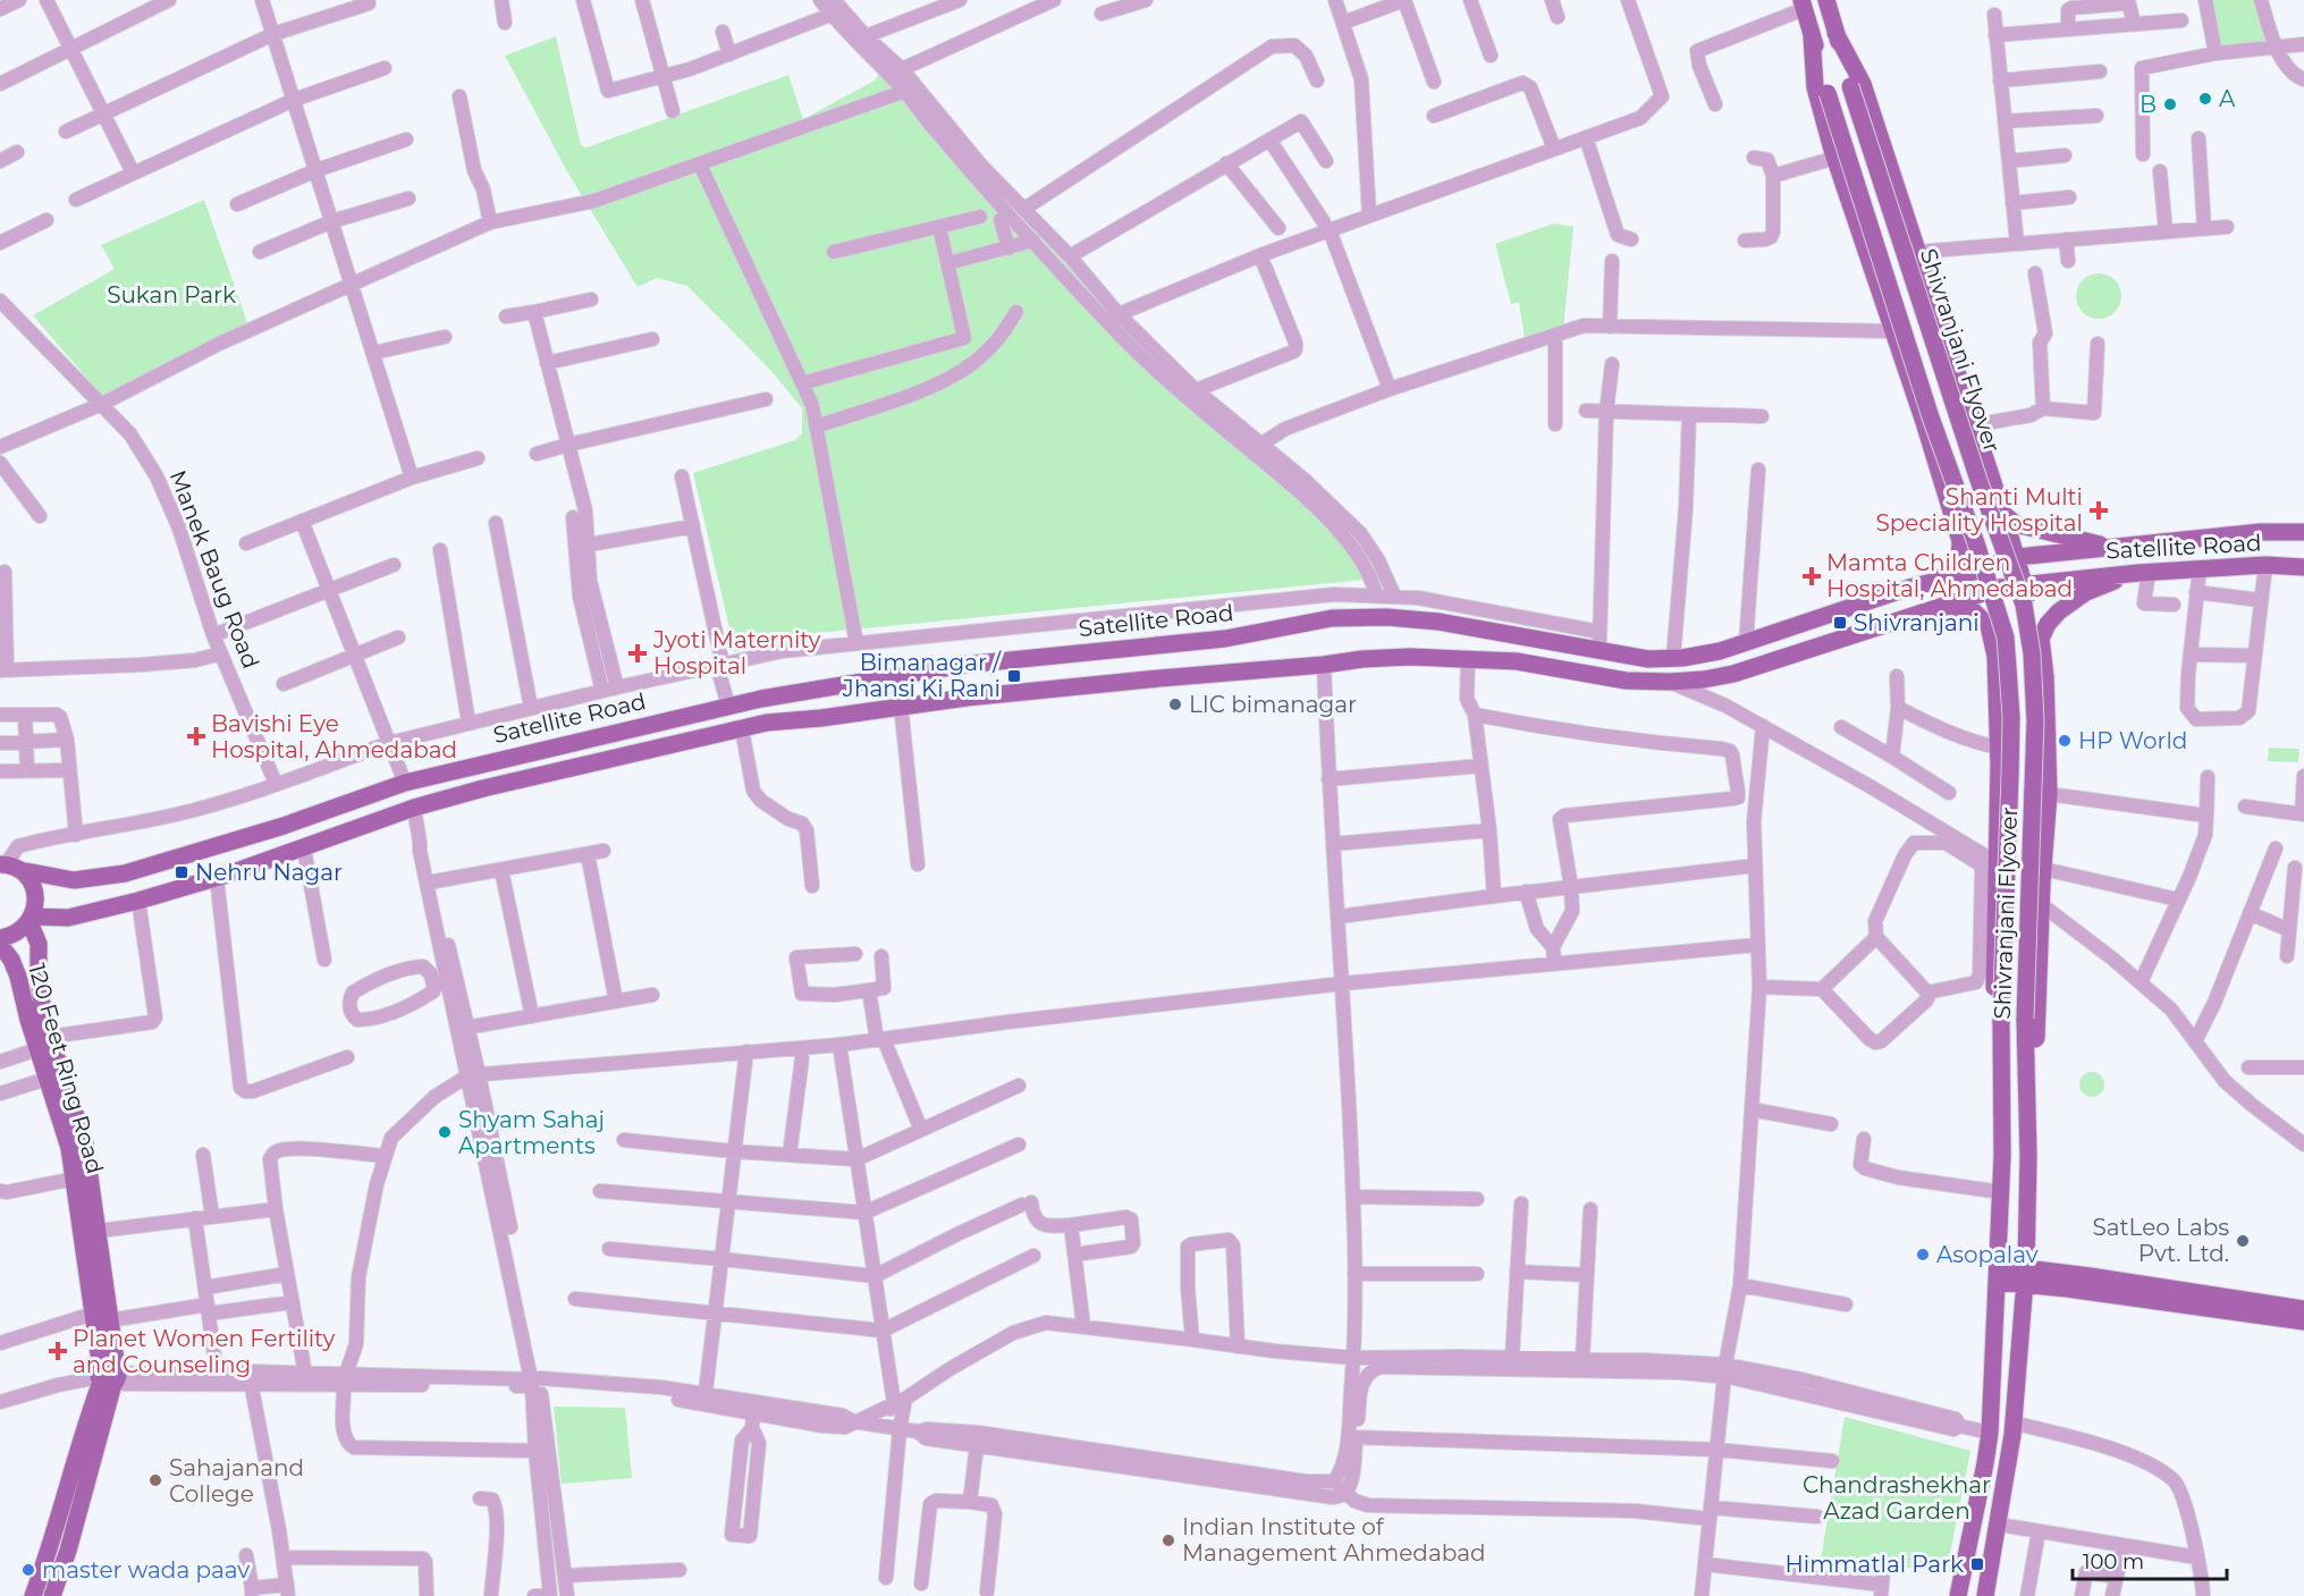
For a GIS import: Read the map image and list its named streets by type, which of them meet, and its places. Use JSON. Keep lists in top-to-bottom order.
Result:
{
  "streets": {
    "main road": ["Shivranjani Flyover", "Satellite Road", "120 Feet Ring Road"],
    "street": ["Manek Baug Road"]
  },
  "crossings": [
    ["Satellite Road", "120 Feet Ring Road"]
  ],
  "parks": ["Sukan Park", "Chandrashekhar Azad Garden"],
  "places": {
    "other": [
      "A",
      "B",
      "LIC bimanagar",
      "HP World",
      "Shyam Sahaj Apartments",
      "SatLeo Labs Pvt. Ltd.",
      "Asopalav",
      "Sahajanand College",
      "Indian Institute of Management Ahmedabad",
      "master wada paav"
    ],
    "health": [
      "Shanti Multi Speciality Hospital",
      "Mamta Children Hospital, Ahmedabad",
      "Jyoti Maternity Hospital",
      "Bavishi Eye Hospital, Ahmedabad",
      "Planet Women Fertility and Counseling"
    ],
    "transit": [
      "Shivranjani",
      "Bimanagar / Jhansi Ki Rani",
      "Nehru Nagar",
      "Himmatlal Park"
    ]
  },
  "scale_bar": "100 m"
}
